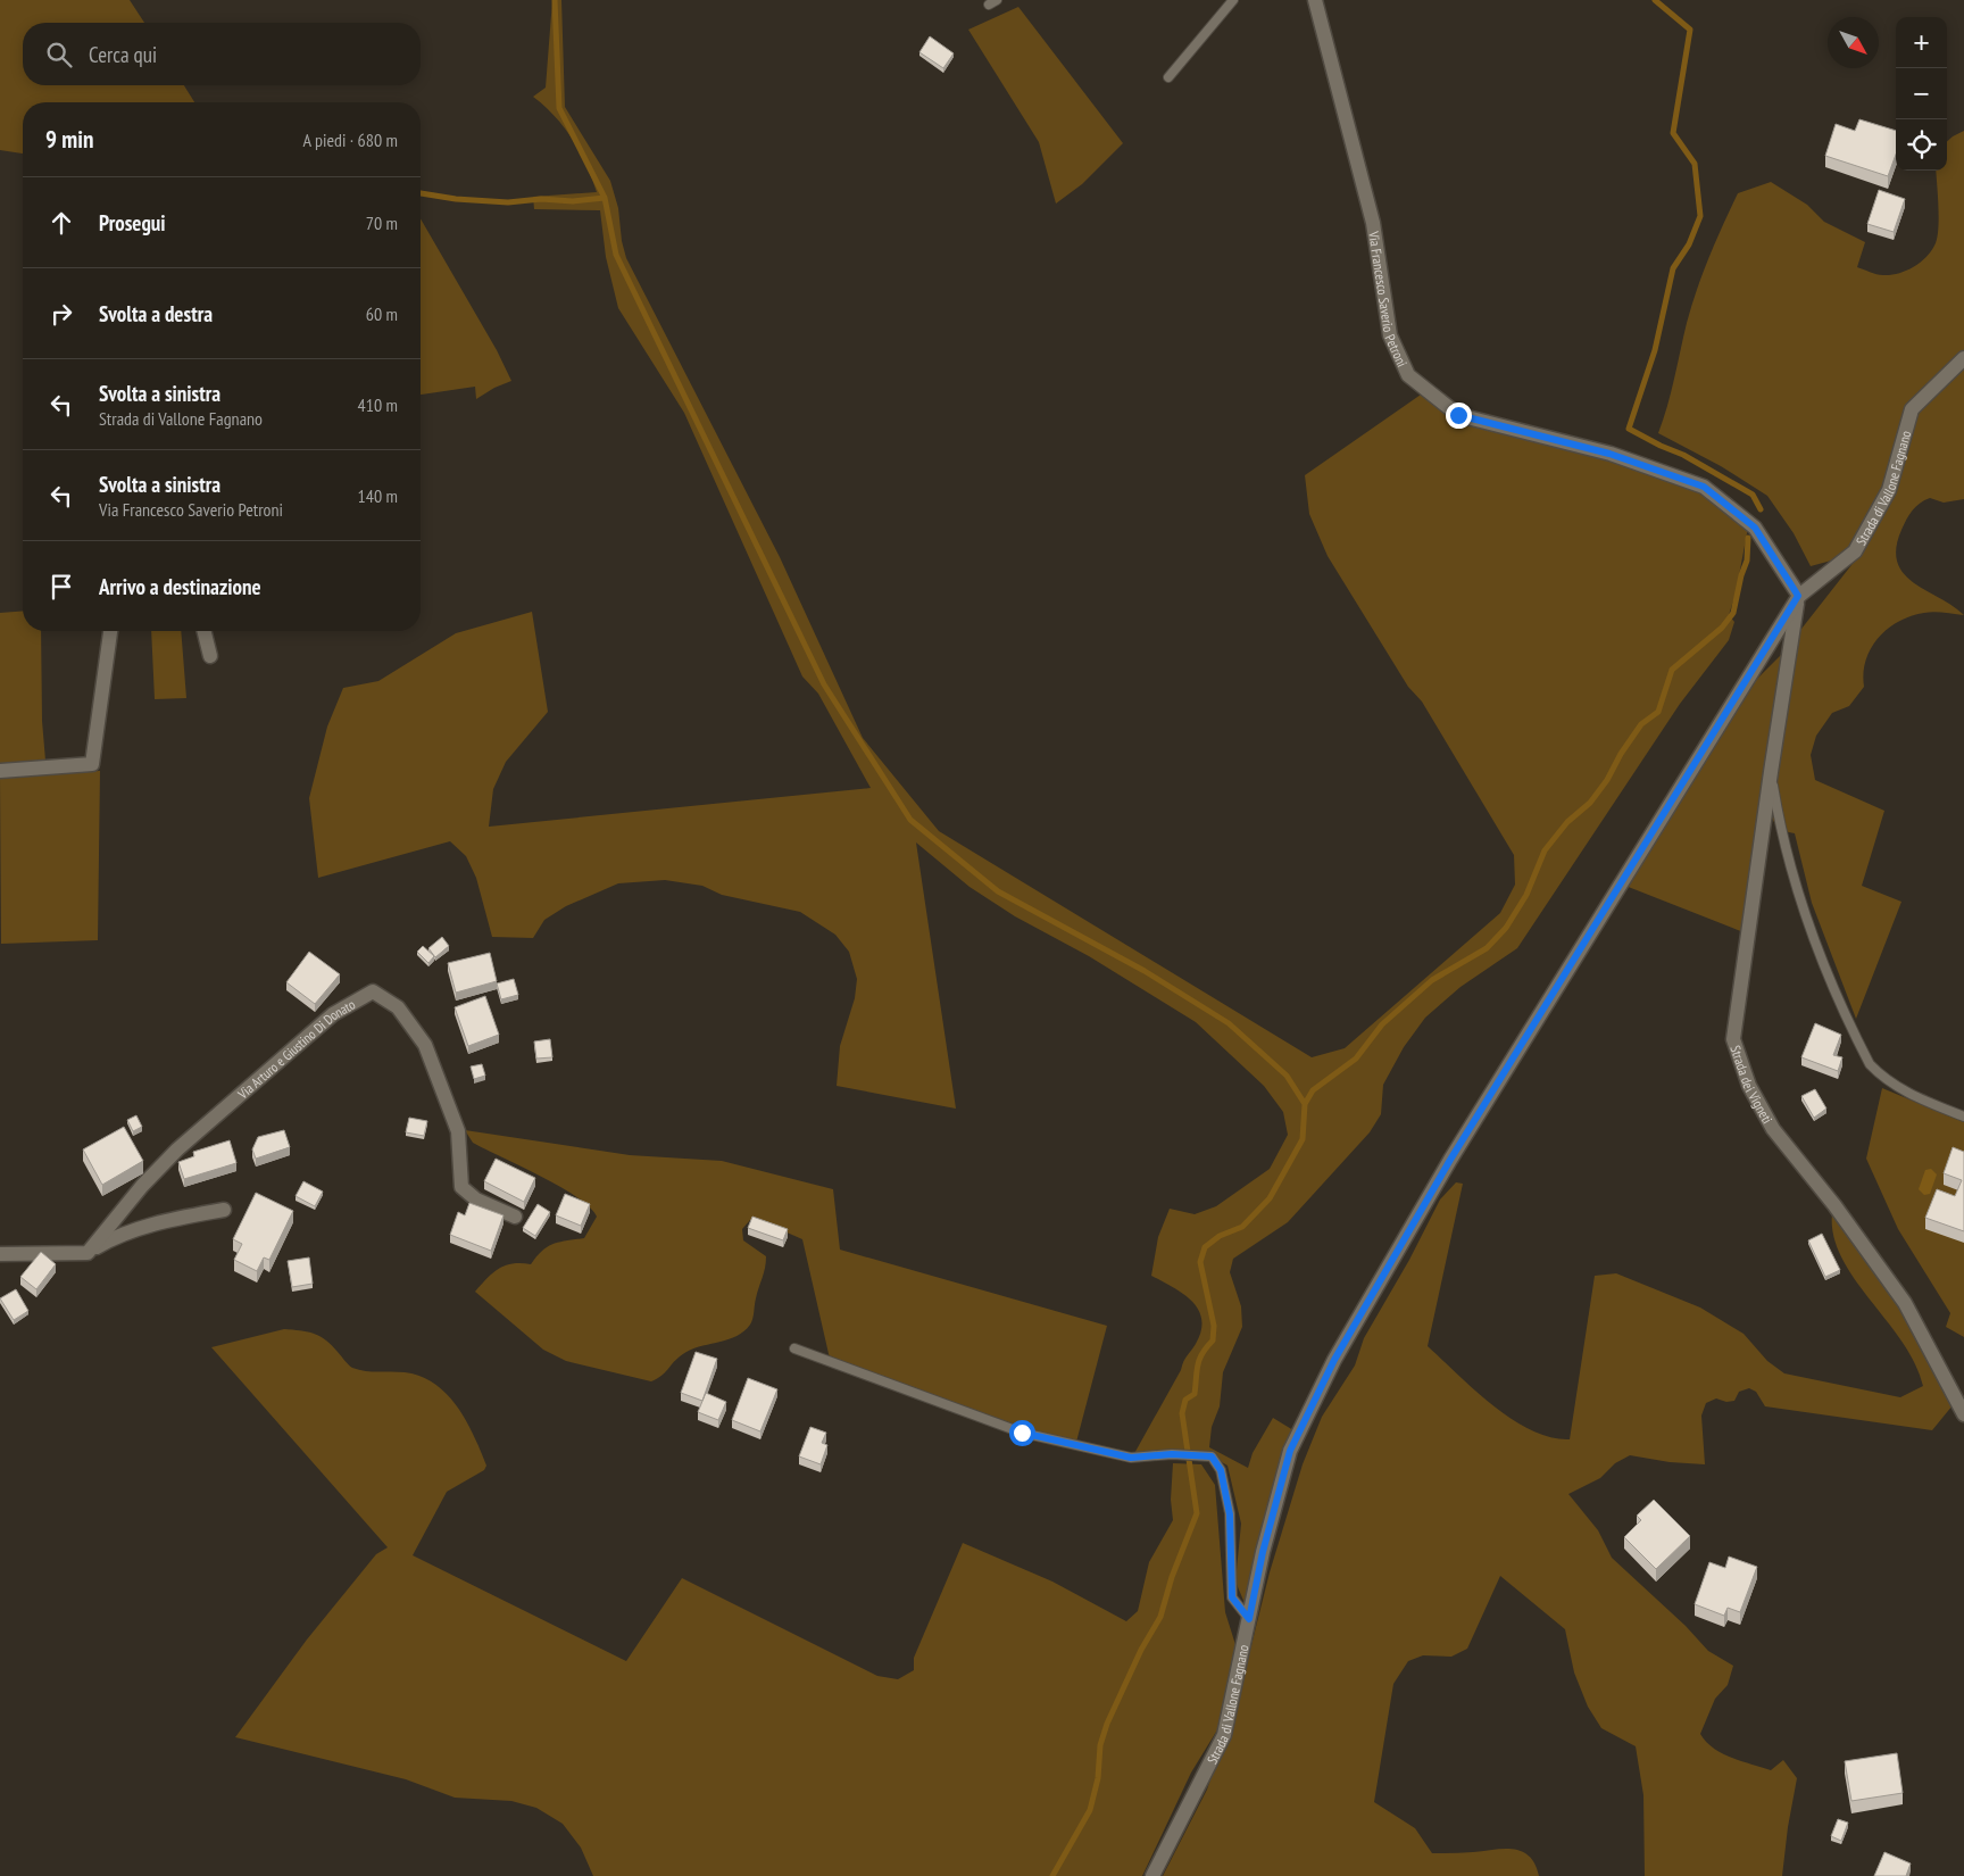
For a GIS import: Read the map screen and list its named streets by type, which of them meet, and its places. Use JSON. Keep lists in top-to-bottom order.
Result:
{
  "streets": {
    "street": [
      "Via Francesco Saverio Petroni",
      "Strada di Vallone Fagnano",
      "Via Arturo e Giustino Di Donato",
      "Strada dei Vigneti"
    ]
  },
  "crossings": [
    ["Via Francesco Saverio Petroni", "Strada di Vallone Fagnano"],
    ["Via Francesco Saverio Petroni", "Strada dei Vigneti"],
    ["Strada di Vallone Fagnano", "Strada dei Vigneti"]
  ],
  "north": "bottom right",
  "page": {
    "map_buttons": ["+", "−"],
    "search": "Cerca qui",
    "heading": ["9 min", "A piedi · 680 m"],
    "list": [
      ["Prosegui", "70 m"],
      ["Svolta a destra", "60 m"],
      ["Svolta a sinistra", "Strada di Vallone Fagnano", "410 m"],
      ["Svolta a sinistra", "Via Francesco Saverio Petroni", "140 m"],
      "Arrivo a destinazione"
    ]
  }
}
